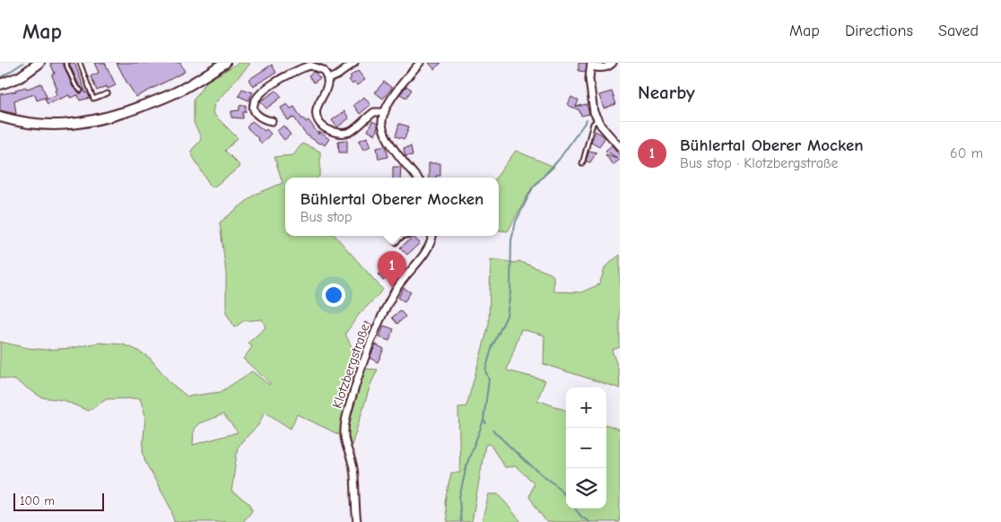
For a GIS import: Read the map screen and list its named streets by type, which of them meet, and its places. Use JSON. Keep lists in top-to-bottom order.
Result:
{
  "streets": {
    "street": ["Klotzbergstraße"]
  },
  "scale_bar": "100 m",
  "page": {
    "header": "Map",
    "nav": ["Map", "Directions", "Saved"],
    "heading": "Nearby",
    "list": [
      {
        "mark": "1",
        "name": "Bühlertal Oberer Mocken",
        "note": "Bus stop · Klotzbergstraße",
        "value": "60 m"
      }
    ],
    "popup": ["Bühlertal Oberer Mocken", "Bus stop"],
    "pins": "1",
    "map_buttons": ["+", "−"],
    "scale": "100 m"
  }
}
